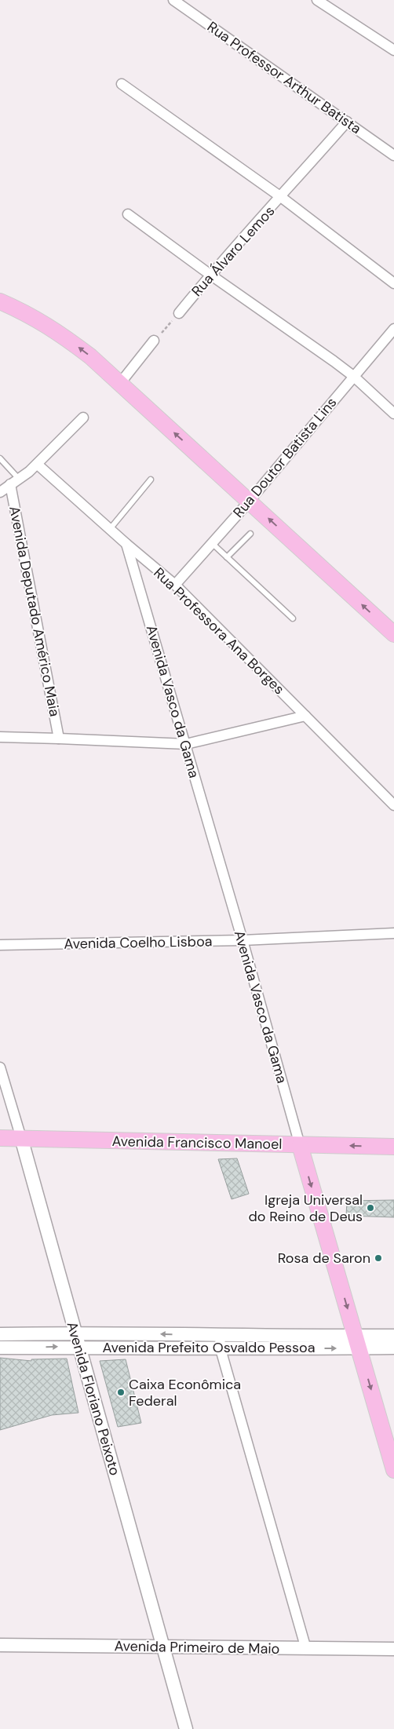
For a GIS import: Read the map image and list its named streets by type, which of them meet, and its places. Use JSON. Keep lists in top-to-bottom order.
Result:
{
  "streets": {
    "main road": ["Avenida Vasco da Gama", "Avenida Francisco Manoel"],
    "street": [
      "Rua Professor Arthur Batista",
      "Rua Álvaro Lemos",
      "Rua Doutor Batista Lins",
      "Avenida Deputado Américo Maia",
      "Rua Professora Ana Borges",
      "Avenida Coelho Lisboa",
      "Avenida Prefeito Osvaldo Pessoa",
      "Avenida Floriano Peixoto",
      "Avenida Primeiro de Maio"
    ]
  },
  "crossings": [
    ["Rua Professor Arthur Batista", "Rua Álvaro Lemos"],
    ["Rua Doutor Batista Lins", "Rua Professora Ana Borges"],
    ["Rua Professora Ana Borges", "Avenida Vasco da Gama"],
    ["Avenida Vasco da Gama", "Avenida Coelho Lisboa"],
    ["Avenida Vasco da Gama", "Avenida Francisco Manoel"],
    ["Avenida Vasco da Gama", "Avenida Prefeito Osvaldo Pessoa"],
    ["Avenida Francisco Manoel", "Avenida Floriano Peixoto"],
    ["Avenida Prefeito Osvaldo Pessoa", "Avenida Floriano Peixoto"],
    ["Avenida Floriano Peixoto", "Avenida Primeiro de Maio"]
  ],
  "places": ["Igreja Universal do Reino de Deus", "Rosa de Saron", "Caixa Econômica Federal"]
}
